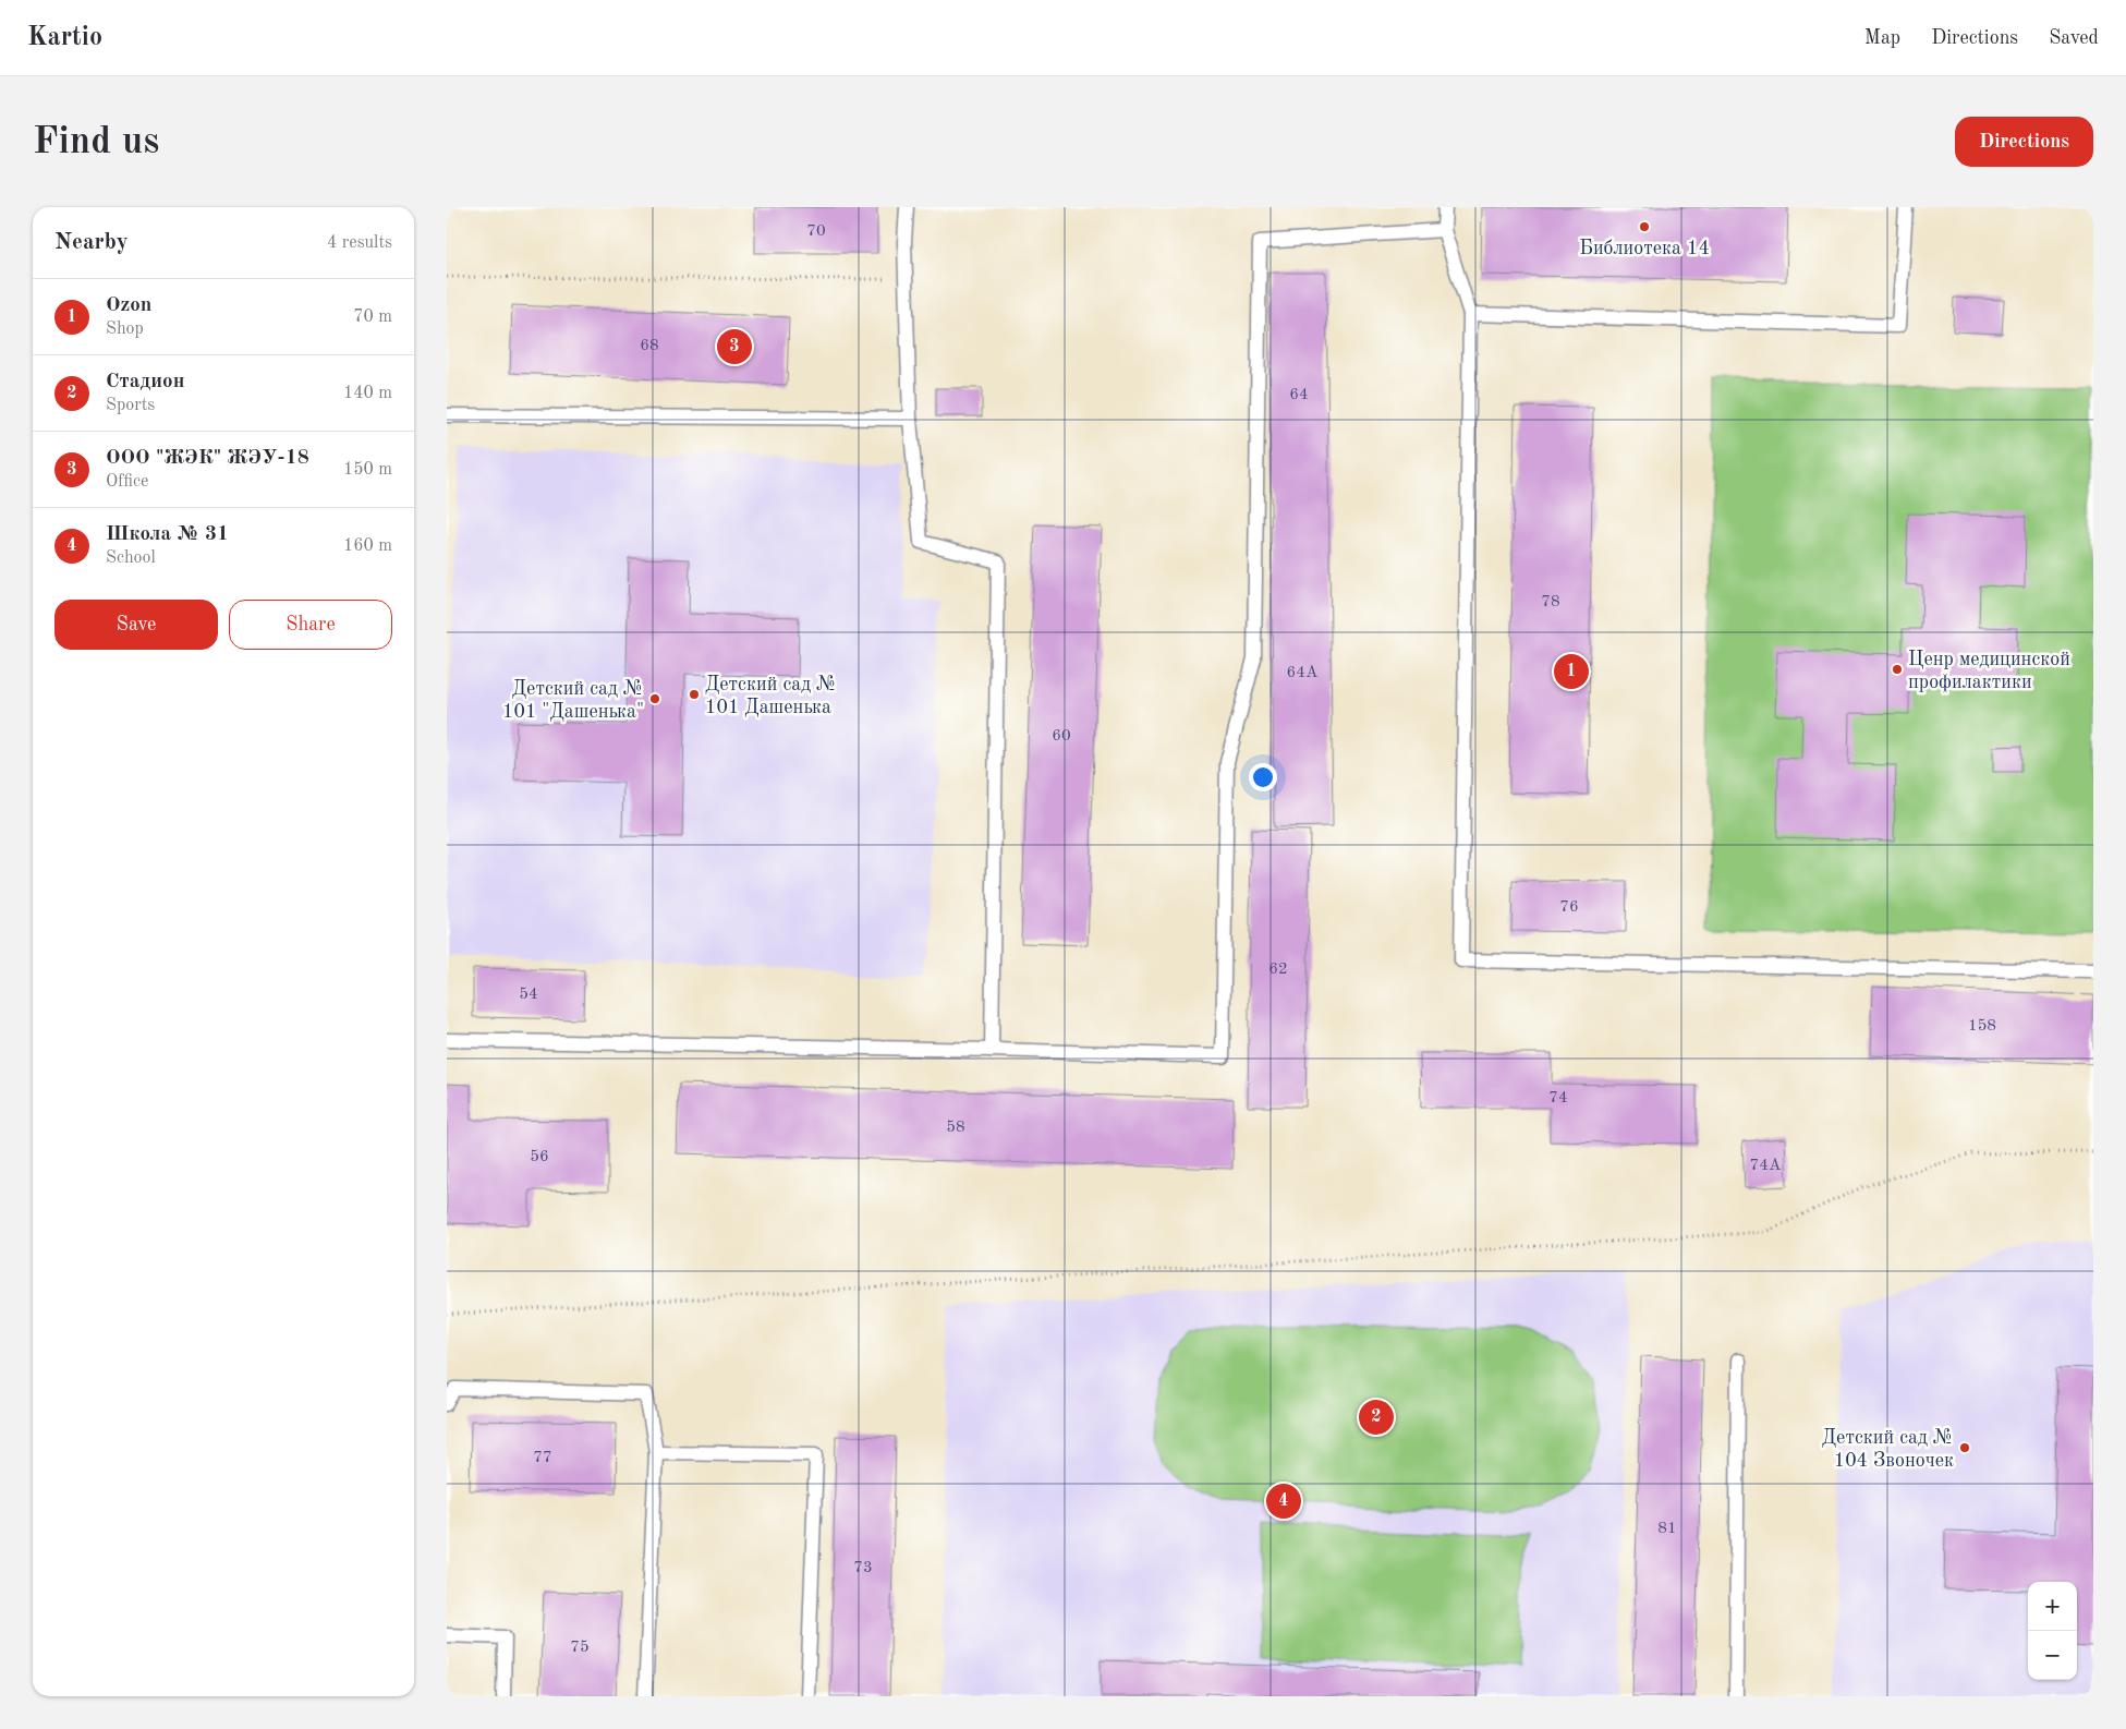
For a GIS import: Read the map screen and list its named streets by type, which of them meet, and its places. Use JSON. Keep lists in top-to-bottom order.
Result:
{
  "places": [
    "Библиотека 14",
    "Ценр медицинской профилактики",
    "Детский сад № 101 Дашенька",
    "Детский сад № 101 \"Дашенька\"",
    "Детский сад № 104 Звоночек"
  ],
  "house_numbers": [
    "70",
    "68",
    "64",
    "78",
    "64А",
    "60",
    "76",
    "62",
    "54",
    "158",
    "74",
    "58",
    "56",
    "74А",
    "77",
    "81",
    "73",
    "75"
  ],
  "page": {
    "header": "Kartio",
    "nav": ["Map", "Directions", "Saved"],
    "buttons": [
      "Directions",
      ["Save", "Share"]
    ],
    "title": "Find us",
    "heading": ["Nearby", "4 results"],
    "list": [
      {
        "mark": "1",
        "name": "Ozon",
        "note": "Shop",
        "value": "70 m"
      },
      {
        "mark": "2",
        "name": "Стадион",
        "note": "Sports",
        "value": "140 m"
      },
      {
        "mark": "3",
        "name": "ООО \"ЖЭК\" ЖЭУ-18",
        "note": "Office",
        "value": "150 m"
      },
      {
        "mark": "4",
        "name": "Школа № 31",
        "note": "School",
        "value": "160 m"
      }
    ],
    "pins": [
      "3",
      "1",
      "2",
      "4"
    ],
    "map_buttons": ["+", "−"]
  }
}
